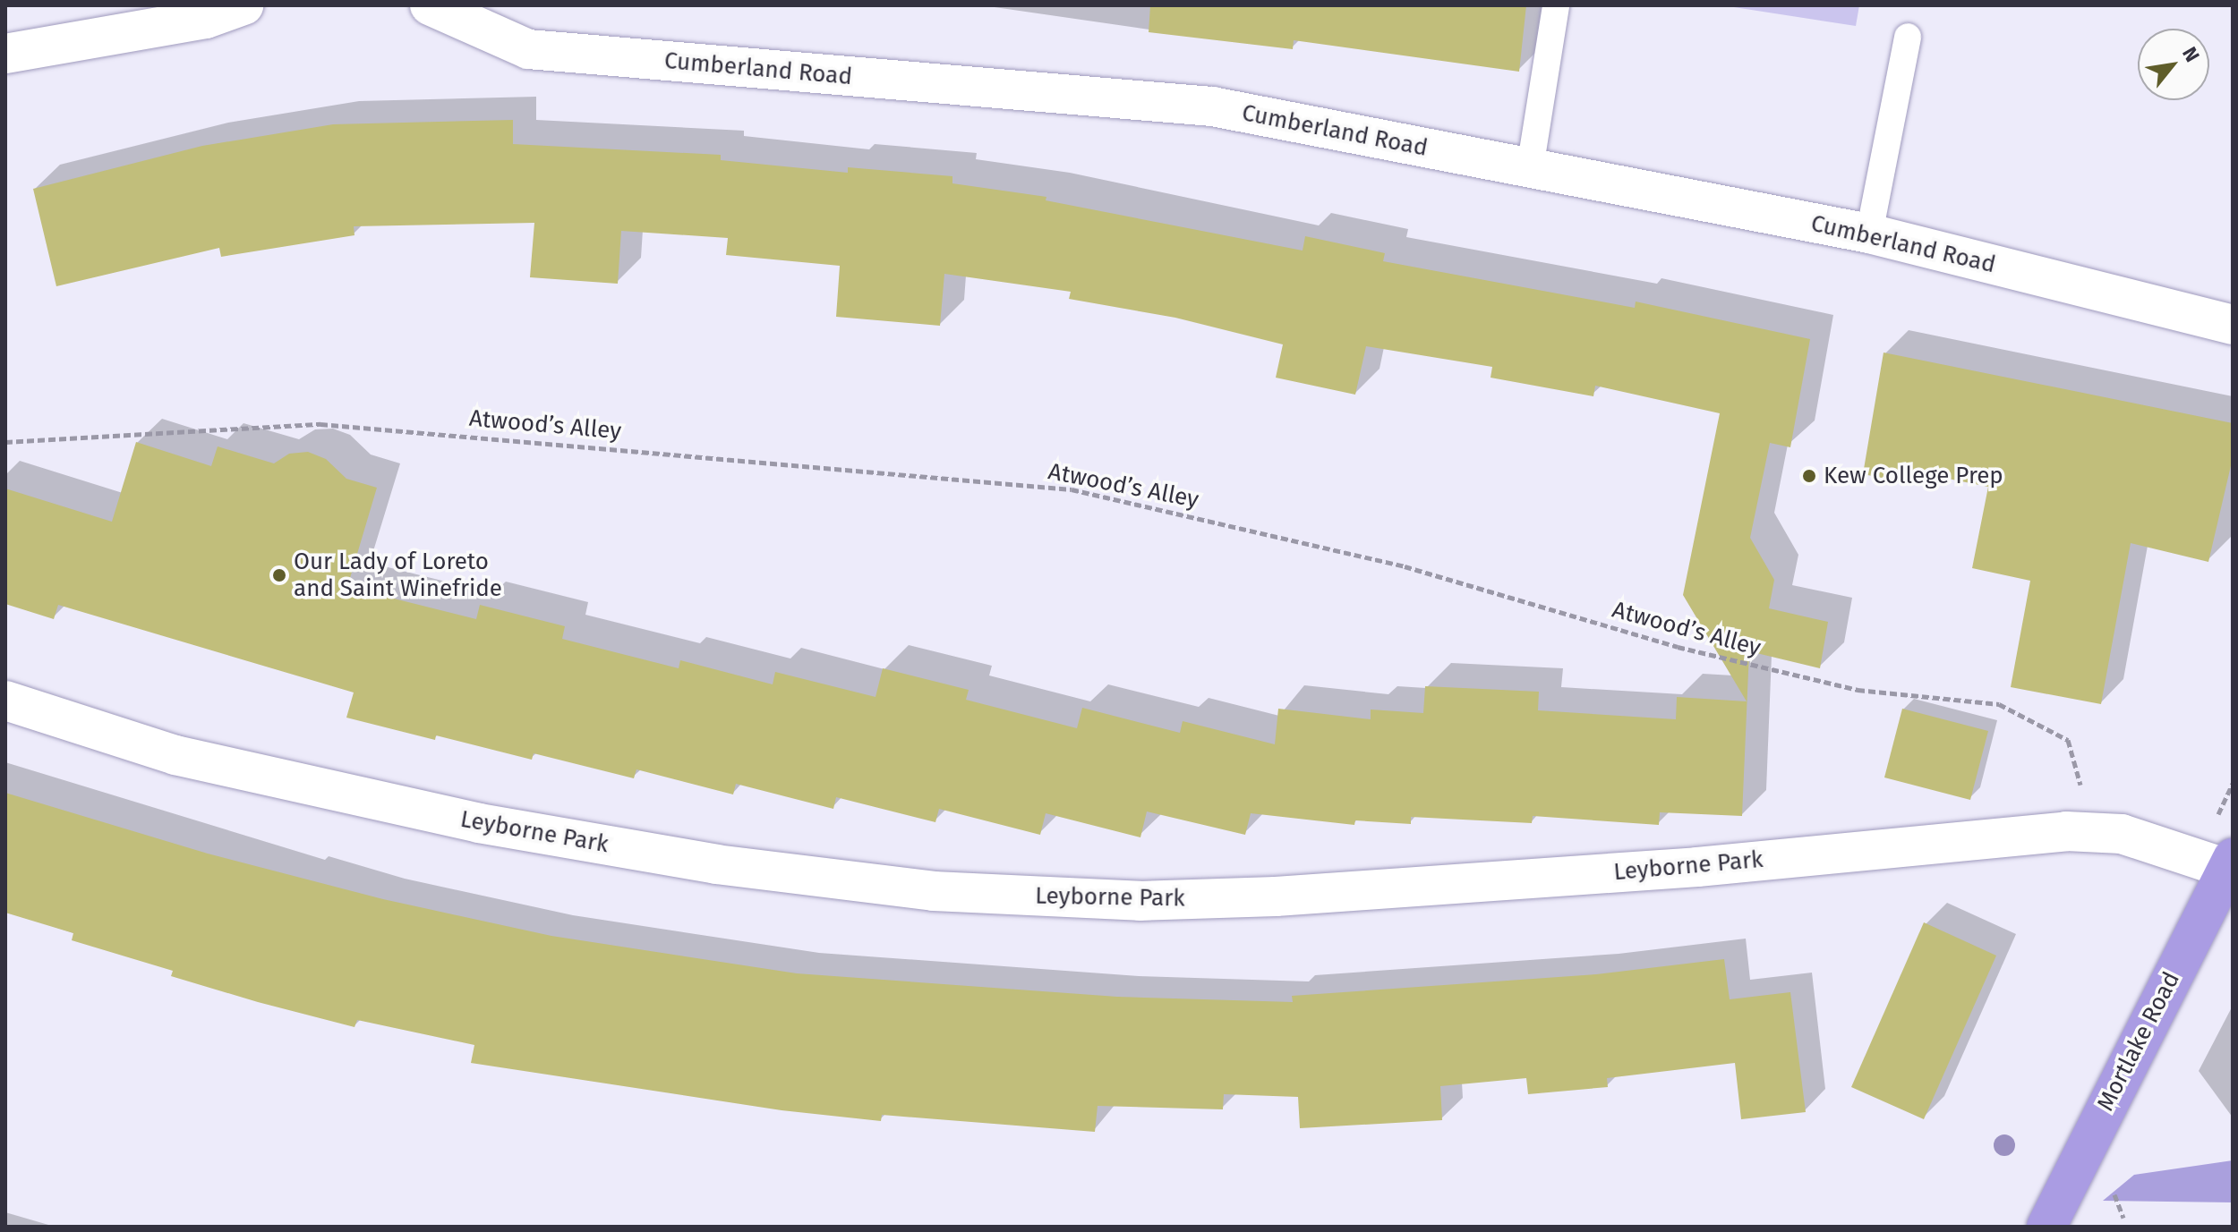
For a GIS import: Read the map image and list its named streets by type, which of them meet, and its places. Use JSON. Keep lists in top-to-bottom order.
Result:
{
  "streets": {
    "highway": ["Mortlake Road"],
    "street": ["Cumberland Road", "Leyborne Park"],
    "path": ["Atwood’s Alley"]
  },
  "crossings": [
    ["Atwood’s Alley", "Leyborne Park"],
    ["Leyborne Park", "Mortlake Road"]
  ],
  "places": ["Kew College Prep", "Our Lady of Loreto and Saint Winefride"],
  "north": "top right"
}
